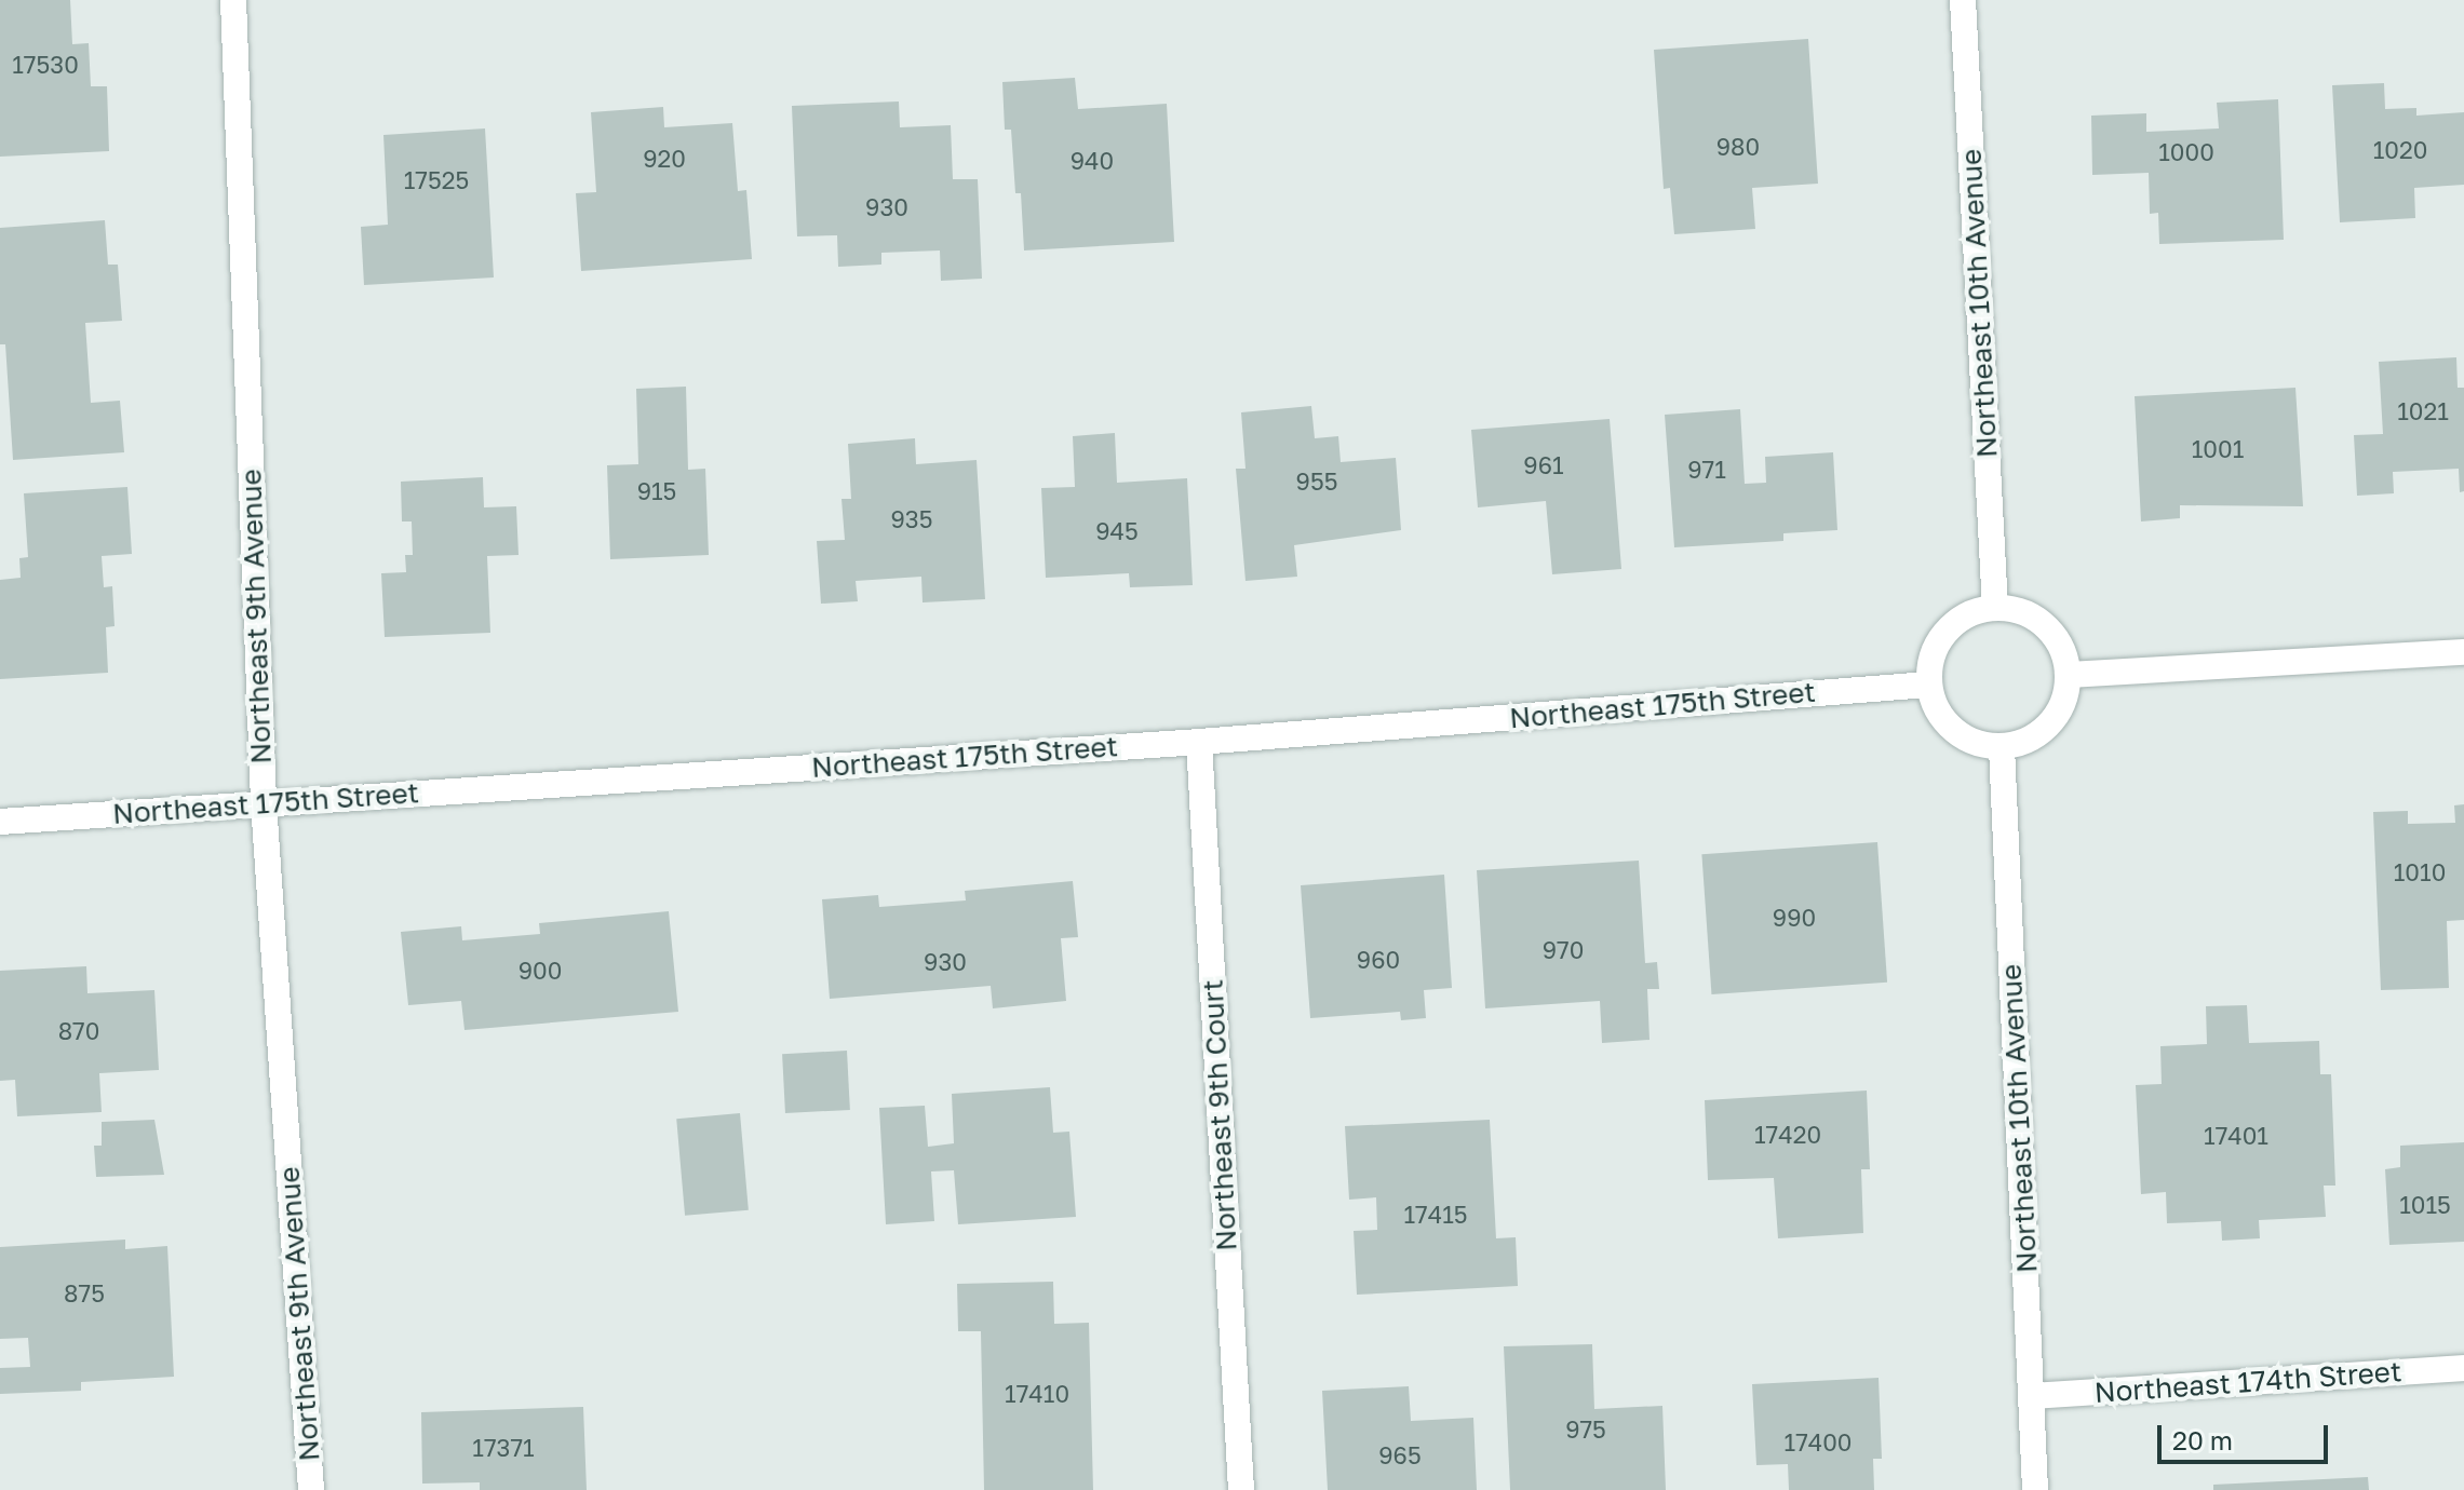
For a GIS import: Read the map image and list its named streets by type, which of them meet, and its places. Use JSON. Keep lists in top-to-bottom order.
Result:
{
  "streets": {
    "street": [
      "Northeast 10th Avenue",
      "Northeast 9th Avenue",
      "Northeast 175th Street",
      "Northeast 9th Court",
      "Northeast 174th Street"
    ]
  },
  "crossings": [
    ["Northeast 10th Avenue", "Northeast 175th Street"],
    ["Northeast 10th Avenue", "Northeast 174th Street"],
    ["Northeast 9th Avenue", "Northeast 175th Street"],
    ["Northeast 175th Street", "Northeast 9th Court"]
  ],
  "house_numbers": [
    "17530",
    "980",
    "1020",
    "1000",
    "920",
    "940",
    "17525",
    "930",
    "1021",
    "1001",
    "961",
    "971",
    "955",
    "915",
    "935",
    "945",
    "1010",
    "990",
    "970",
    "960",
    "930",
    "900",
    "870",
    "17420",
    "17401",
    "1015",
    "17415",
    "875",
    "17410",
    "975",
    "17400",
    "17371",
    "965"
  ],
  "scale_bar": "20 m"
}
